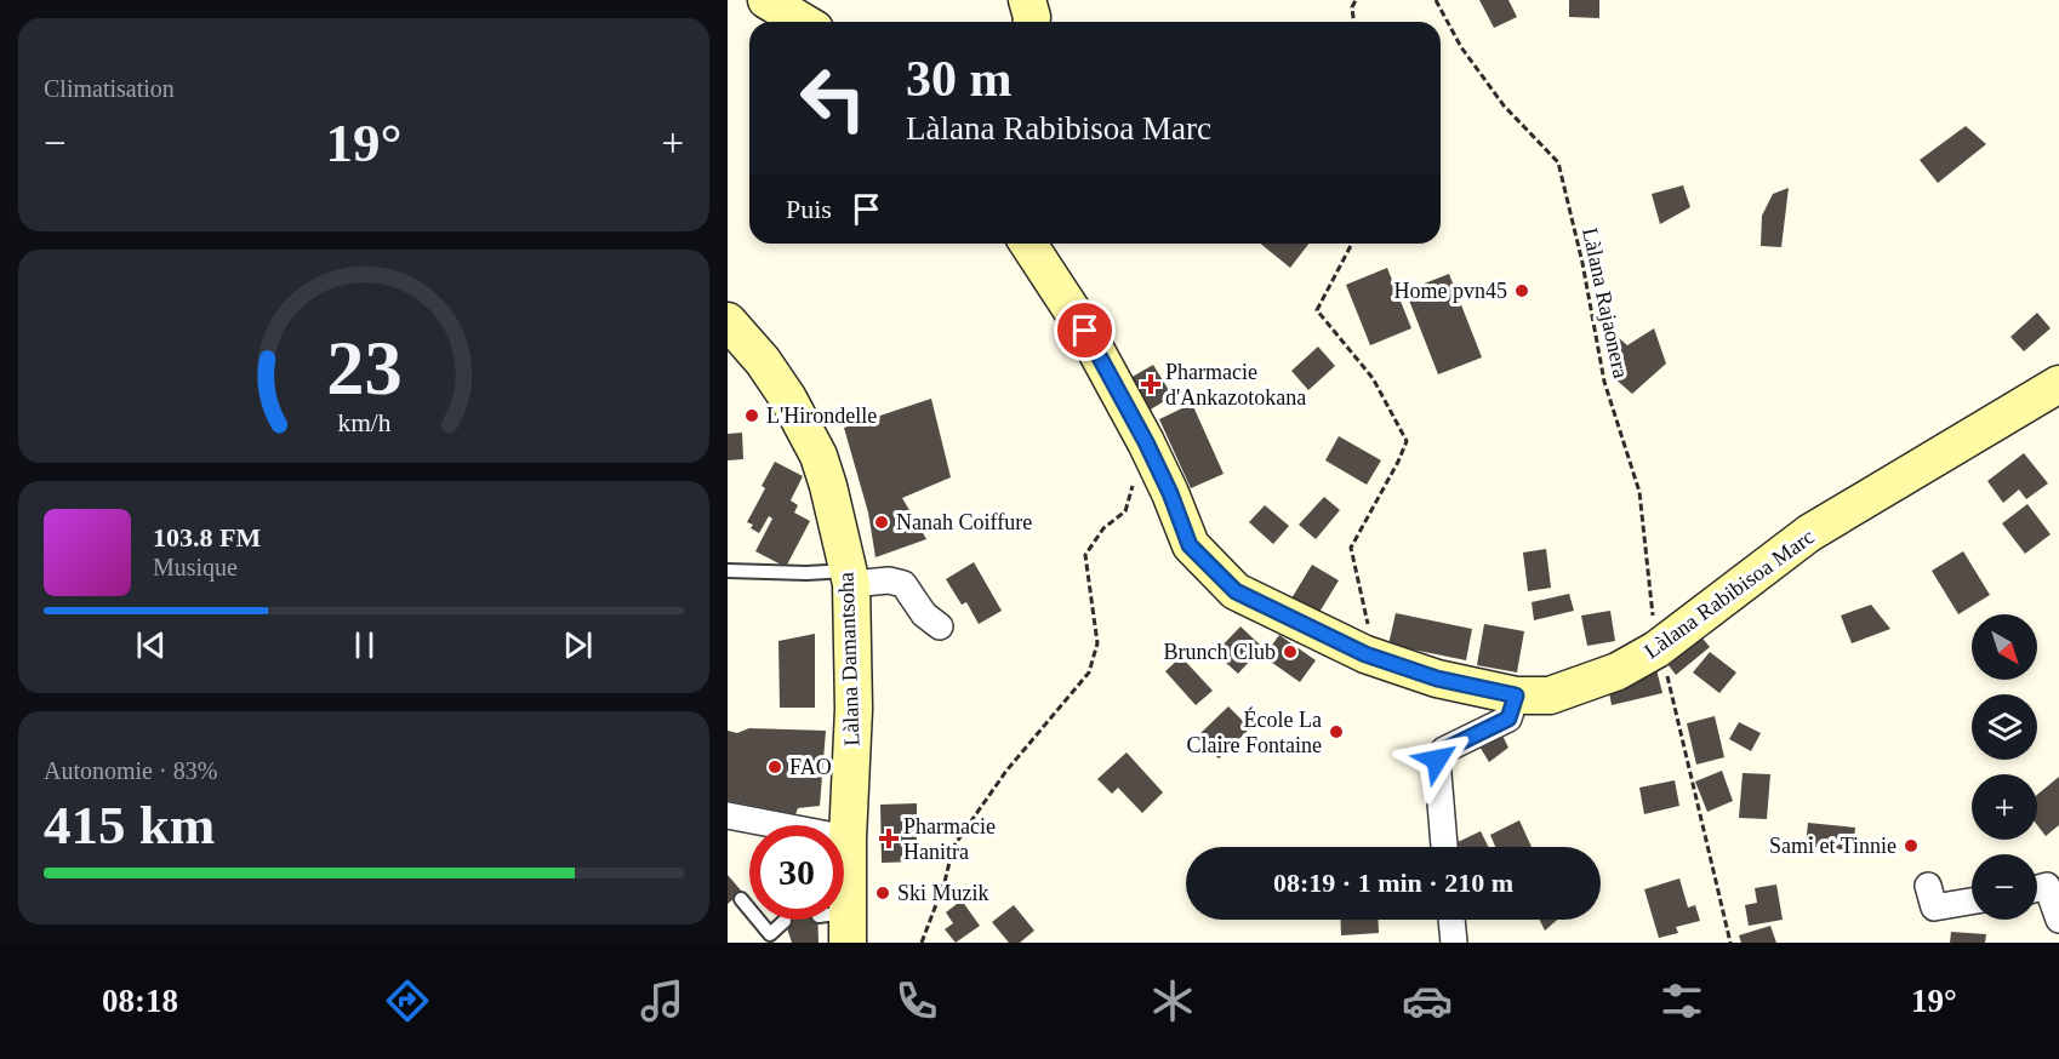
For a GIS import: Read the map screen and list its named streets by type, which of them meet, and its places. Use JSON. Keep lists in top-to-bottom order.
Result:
{
  "streets": {
    "street": ["Làlana Rabibisoa Marc", "Làlana Damantsoha"],
    "path": ["Làlana Rajaonera"]
  },
  "crossings": [
    ["Làlana Rajaonera", "Làlana Rabibisoa Marc"]
  ],
  "places": {
    "other": [
      "Home pvn45",
      "L'Hirondelle",
      "Nanah Coiffure",
      "Brunch Club",
      "École La Claire Fontaine",
      "FAO",
      "Sami et Tinnie",
      "Ski Muzik"
    ],
    "health": ["Pharmacie d'Ankazotokana", "Pharmacie Hanitra"]
  },
  "north": "bottom right",
  "page": {
    "tile": [
      "Climatisation",
      ["Autonomie · 83%", "415 km"]
    ],
    "turn": ["30 m", "Làlana Rabibisoa Marc"],
    "heat": ["−", "19°", "+"],
    "then": "Puis",
    "song": ["103.8 FM", "Musique"],
    "map_buttons": ["+", "−"],
    "limit": "30",
    "trip": "08:19 · 1 min · 210 m",
    "tabs": ["08:18", "19°"],
    "gauge": ["23", "km/h"]
  }
}
